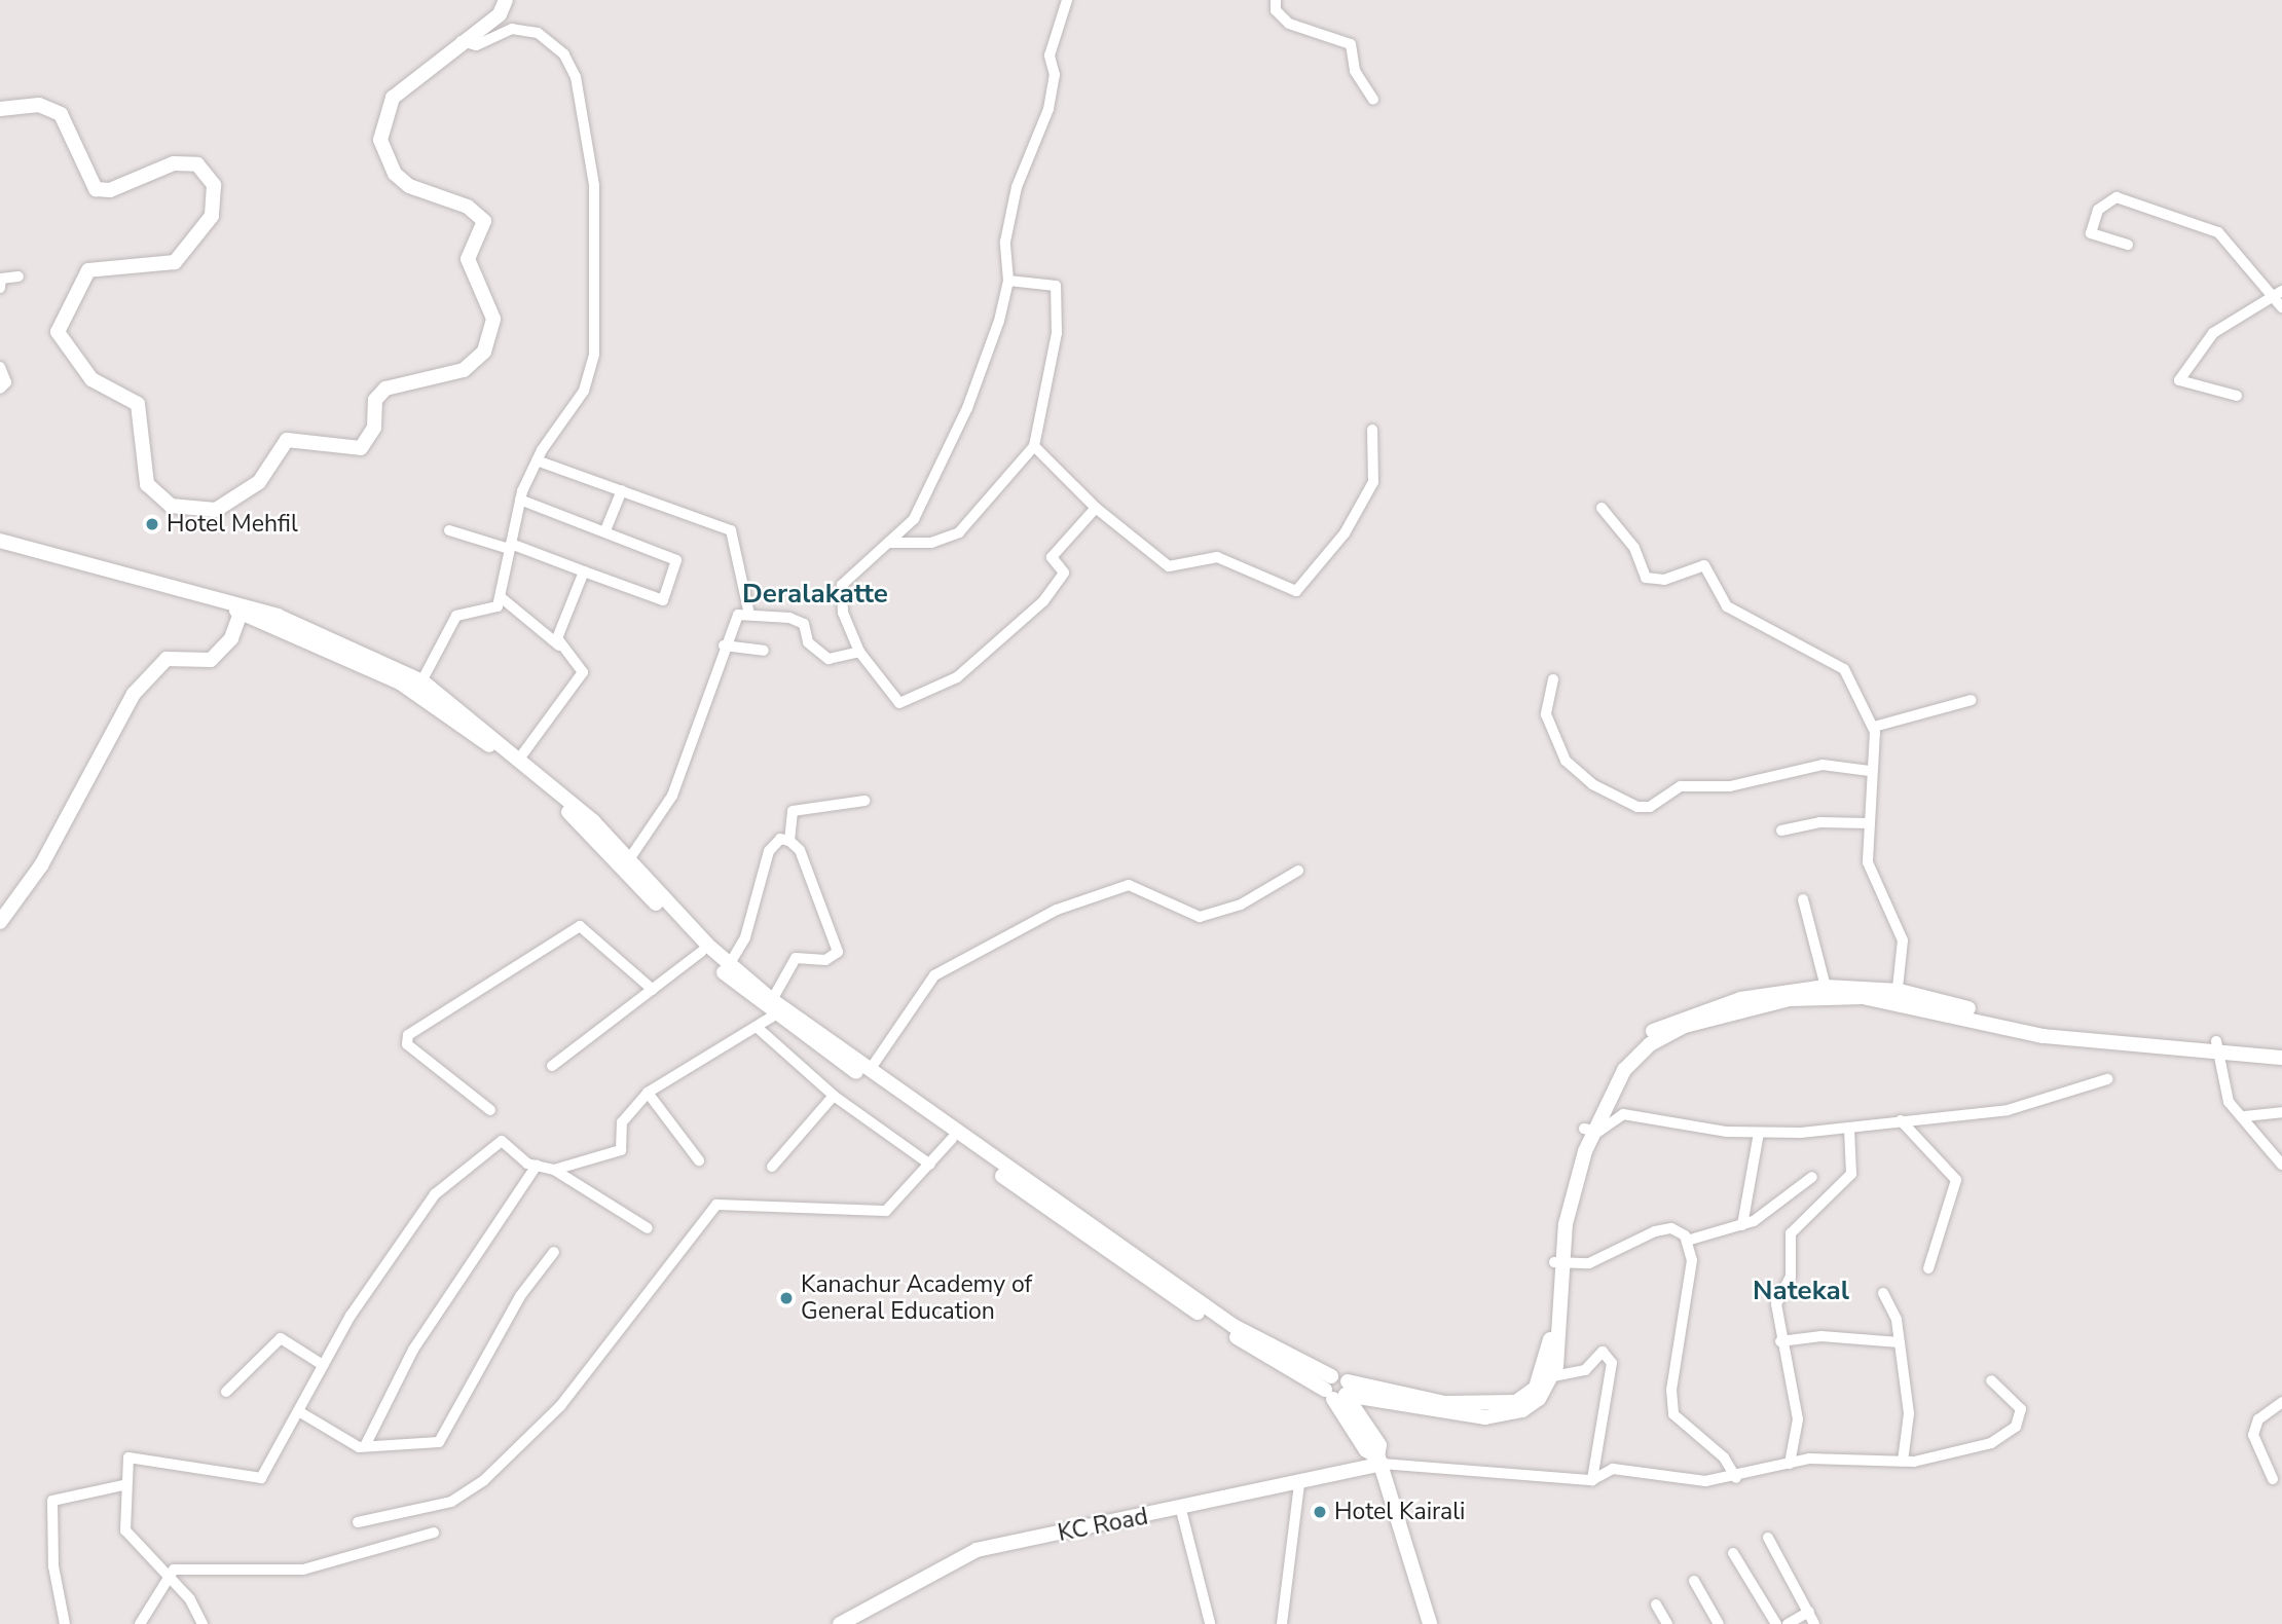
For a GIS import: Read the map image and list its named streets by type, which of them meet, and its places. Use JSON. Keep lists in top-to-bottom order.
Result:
{
  "streets": {
    "main road": ["KC Road"]
  },
  "districts": ["Deralakatte", "Natekal"],
  "places": ["Hotel Mehfil", "Kanachur Academy of General Education", "Hotel Kairali"]
}
